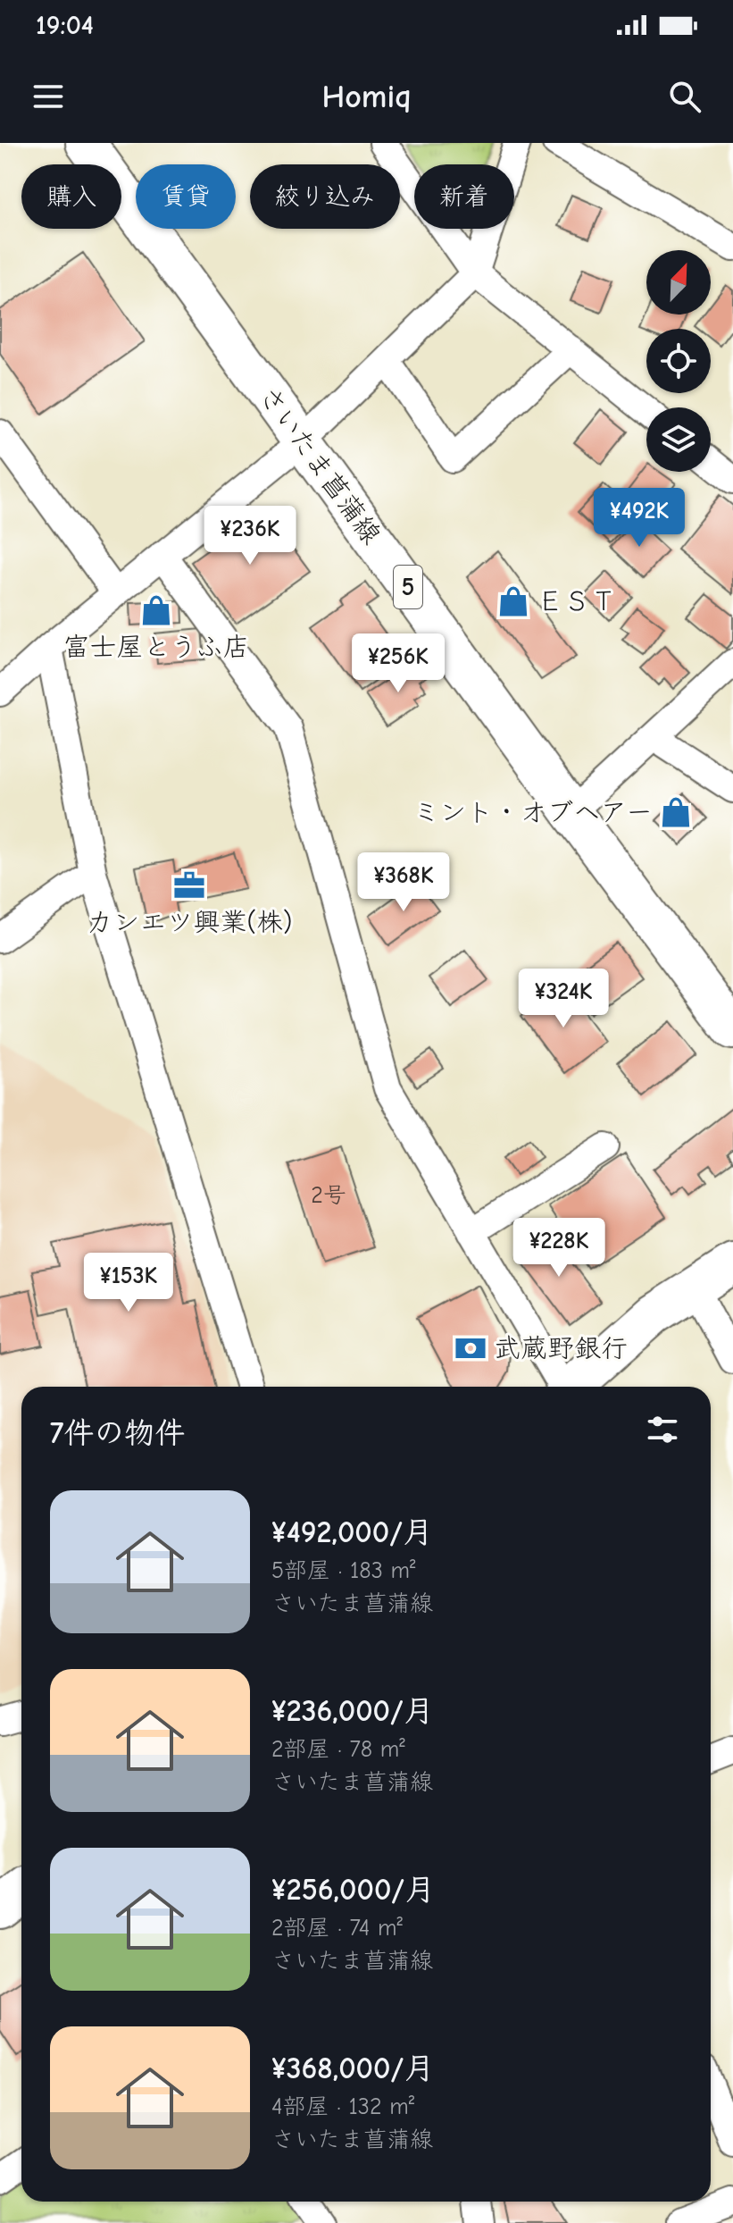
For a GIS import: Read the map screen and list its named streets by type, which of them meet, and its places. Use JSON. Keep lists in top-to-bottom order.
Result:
{
  "streets": {
    "main road": ["さいたま菖蒲線", "5"]
  },
  "places": {
    "shop": ["ＥＳＴ", "富士屋とうふ店", "ミント・オブヘアー"],
    "office": ["カンエツ興業(株)"],
    "bank": ["武蔵野銀行"]
  },
  "house_numbers": ["2号"],
  "north": "top right",
  "page": {
    "status": "19:04",
    "header": "Homiq",
    "chip": [
      "購入",
      "賃貸",
      "絞り込み",
      "新着"
    ],
    "price": [
      "¥492K",
      "¥236K",
      "¥256K",
      "¥368K",
      "¥324K",
      "¥228K",
      "¥153K"
    ],
    "heading": "7件の物件",
    "list": [
      {
        "name": "¥492,000/月",
        "note": "5部屋 · 183 m² · さいたま菖蒲線"
      },
      {
        "name": "¥236,000/月",
        "note": "2部屋 · 78 m² · さいたま菖蒲線"
      },
      {
        "name": "¥256,000/月",
        "note": "2部屋 · 74 m² · さいたま菖蒲線"
      },
      {
        "name": "¥368,000/月",
        "note": "4部屋 · 132 m² · さいたま菖蒲線"
      }
    ]
  }
}
